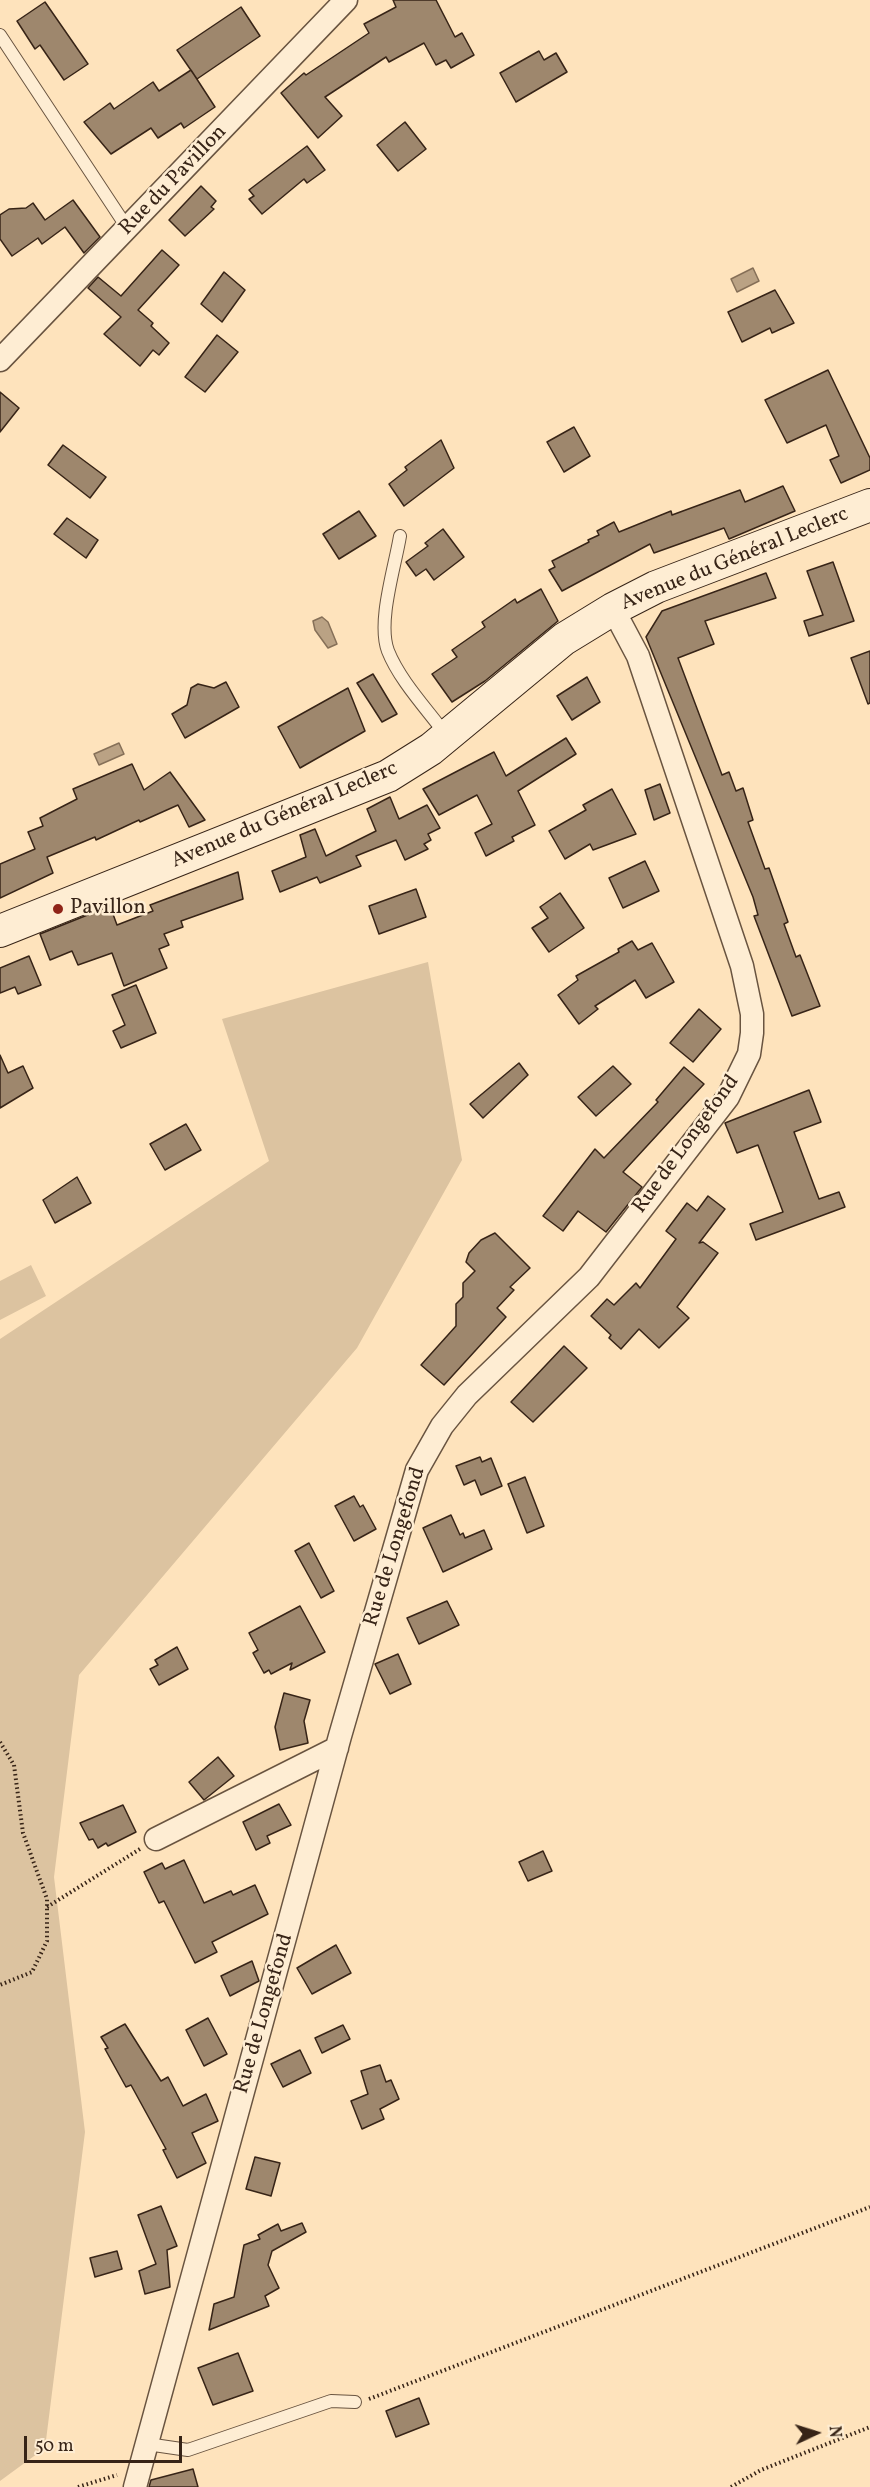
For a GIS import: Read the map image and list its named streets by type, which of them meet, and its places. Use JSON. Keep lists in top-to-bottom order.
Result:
{
  "streets": {
    "main road": ["Avenue du Général Leclerc"],
    "street": ["Rue du Pavillon", "Rue de Longefond"]
  },
  "crossings": [
    ["Avenue du Général Leclerc", "Rue de Longefond"]
  ],
  "places": ["Pavillon"],
  "scale_bar": "50 m",
  "north": "right"
}
